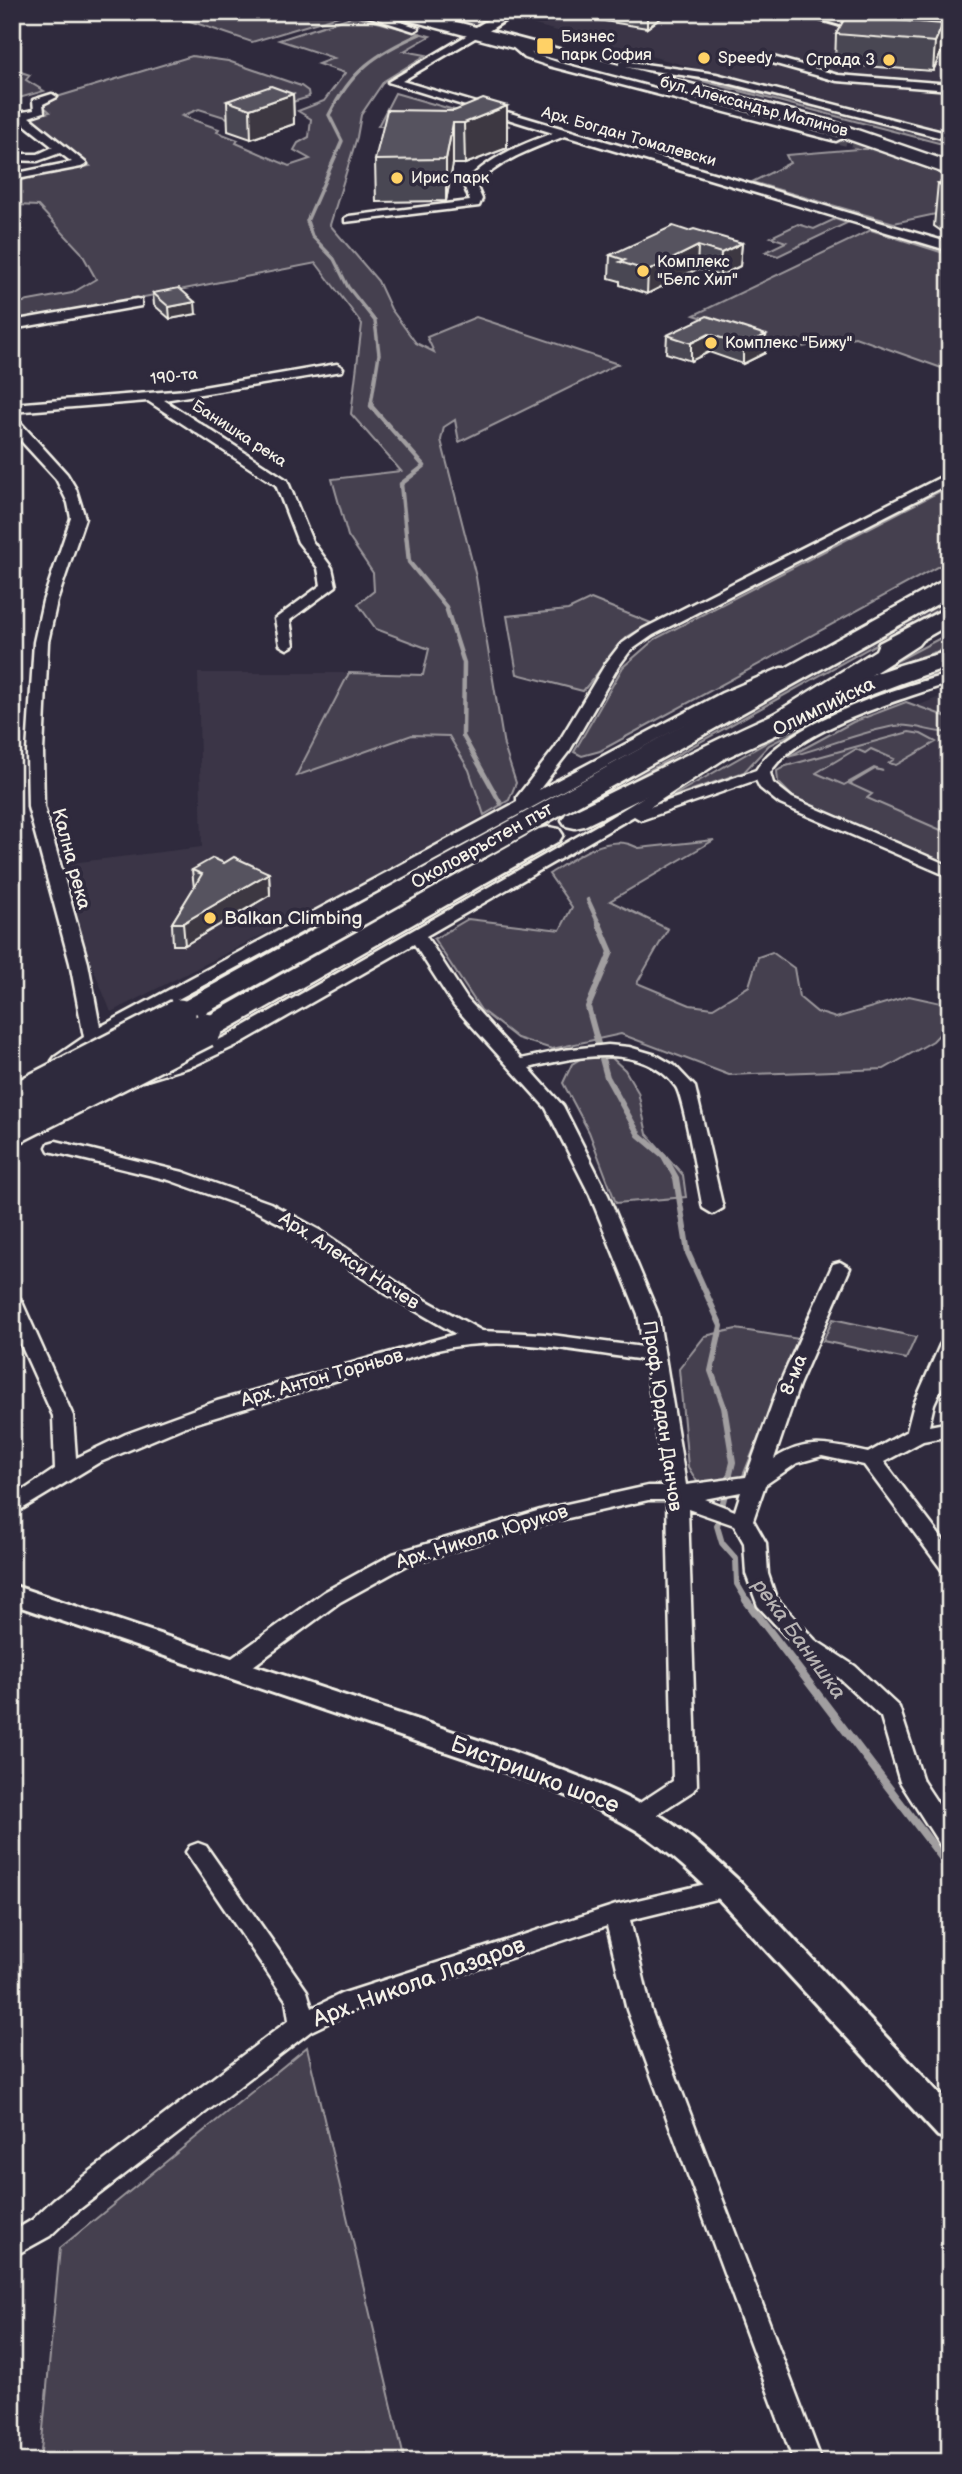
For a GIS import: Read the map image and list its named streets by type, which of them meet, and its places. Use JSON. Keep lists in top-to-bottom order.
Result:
{
  "streets": {
    "highway": ["Околовръстен път"],
    "main road": ["бул. Александър Малинов"],
    "street": [
      "Арх. Богдан Томалевски",
      "190-та",
      "Банишка река",
      "Олимпийска",
      "Кална река",
      "Арх. Алекси Начев",
      "8-ма",
      "Арх. Антон Торньов",
      "Проф. Юрдан Данчов",
      "Арх. Никола Юруков",
      "Бистришко шосе",
      "Арх. Никола Лазаров"
    ]
  },
  "crossings": [
    ["бул. Александър Малинов", "Арх. Богдан Томалевски"],
    ["190-та", "Банишка река"],
    ["Арх. Алекси Начев", "Арх. Антон Торньов"],
    ["Арх. Антон Торньов", "Проф. Юрдан Данчов"],
    ["Проф. Юрдан Данчов", "Арх. Никола Юруков"],
    ["Проф. Юрдан Данчов", "Бистришко шосе"],
    ["Арх. Никола Юруков", "Бистришко шосе"],
    ["Бистришко шосе", "Арх. Никола Лазаров"]
  ],
  "water": ["река Банишка"],
  "places": {
    "transit": ["Бизнес парк София"],
    "other": [
      "Speedy",
      "Сграда 3",
      "Ирис парк",
      "Комплекс \"Белс Хил\"",
      "Комплекс \"Бижу\"",
      "Balkan Climbing"
    ]
  }
}
